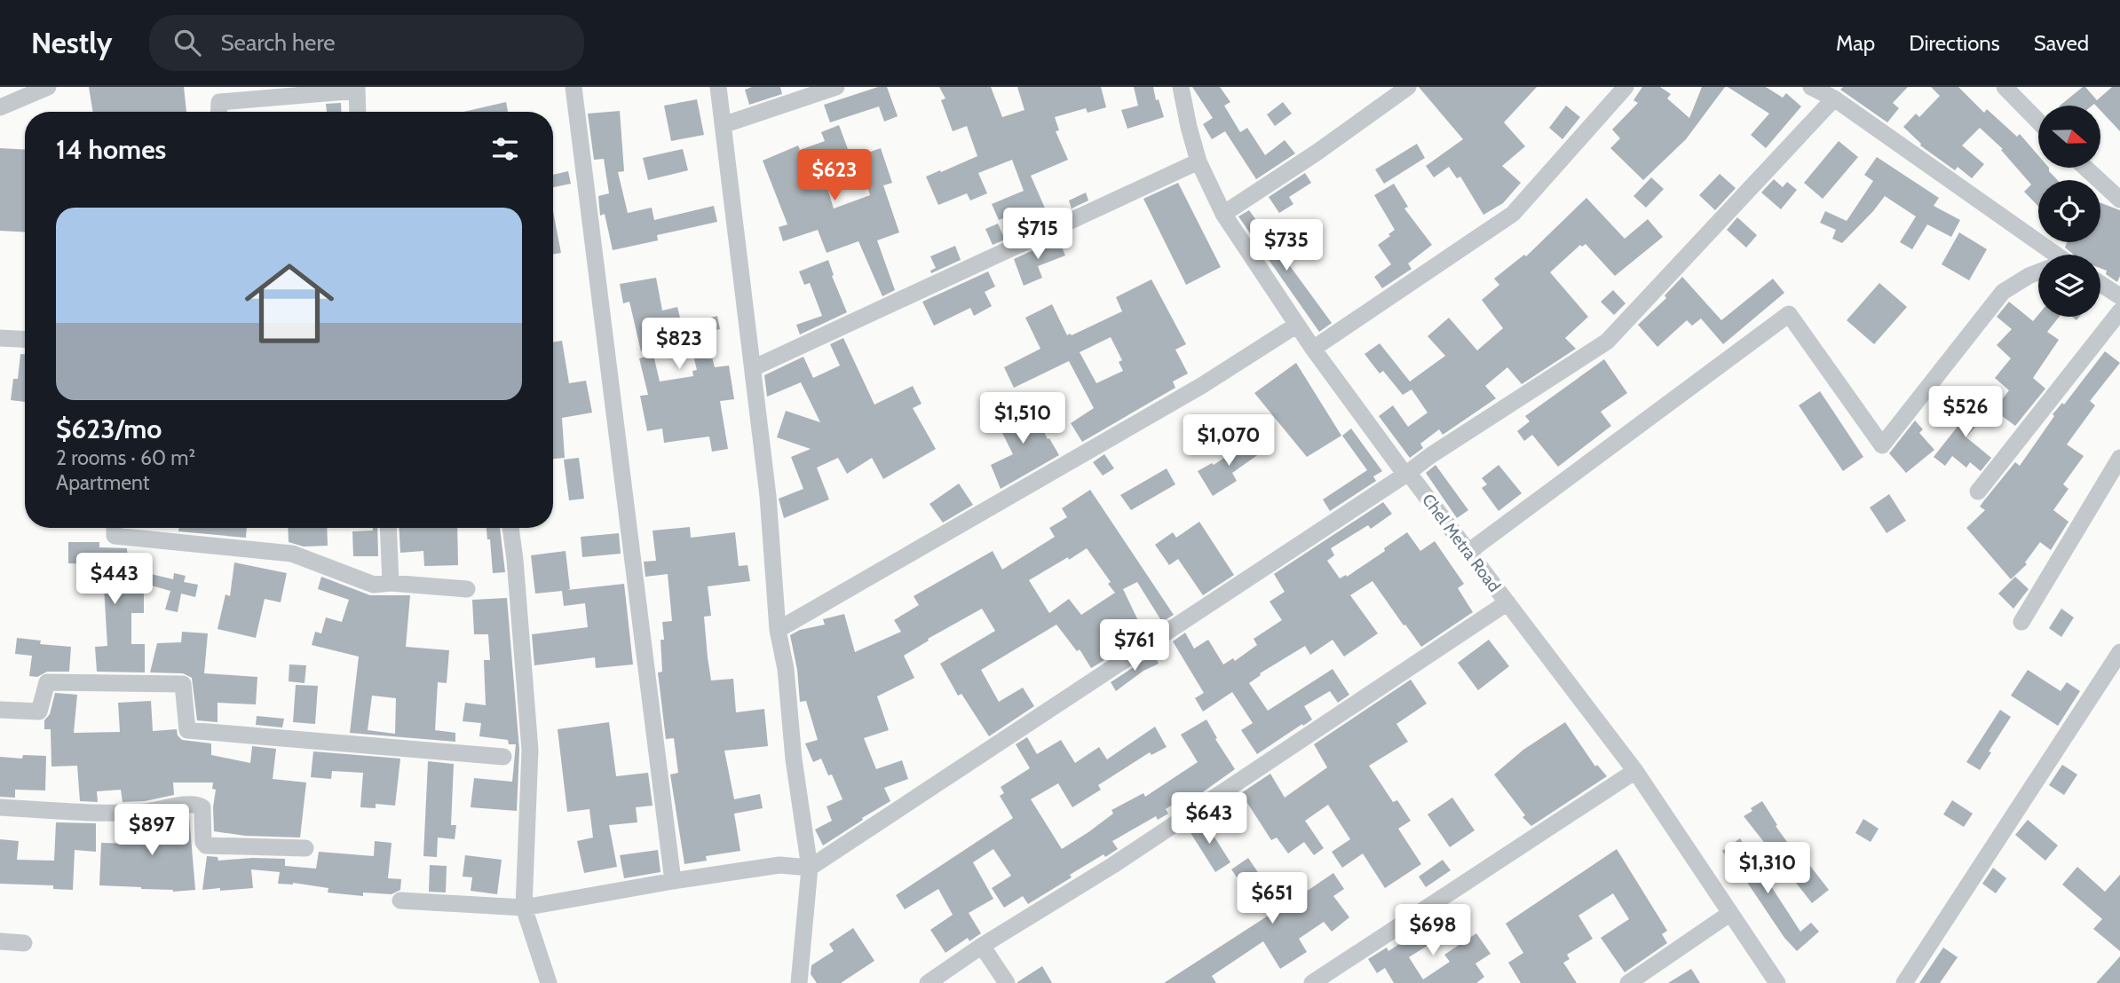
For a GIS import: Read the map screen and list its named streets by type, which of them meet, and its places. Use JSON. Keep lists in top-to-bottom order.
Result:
{
  "streets": {
    "street": ["Chel Metra Road"]
  },
  "north": "right",
  "page": {
    "header": "Nestly",
    "search": "Search here",
    "nav": ["Map", "Directions", "Saved"],
    "heading": "14 homes",
    "price": [
      "$623",
      "$715",
      "$735",
      "$823",
      "$526",
      "$1,510",
      "$1,070",
      "$443",
      "$761",
      "$643",
      "$897",
      "$1,310",
      "$651",
      "$698"
    ],
    "list": [
      {
        "name": "$623/mo",
        "note": "2 rooms · 60 m² · Apartment"
      }
    ]
  }
}
